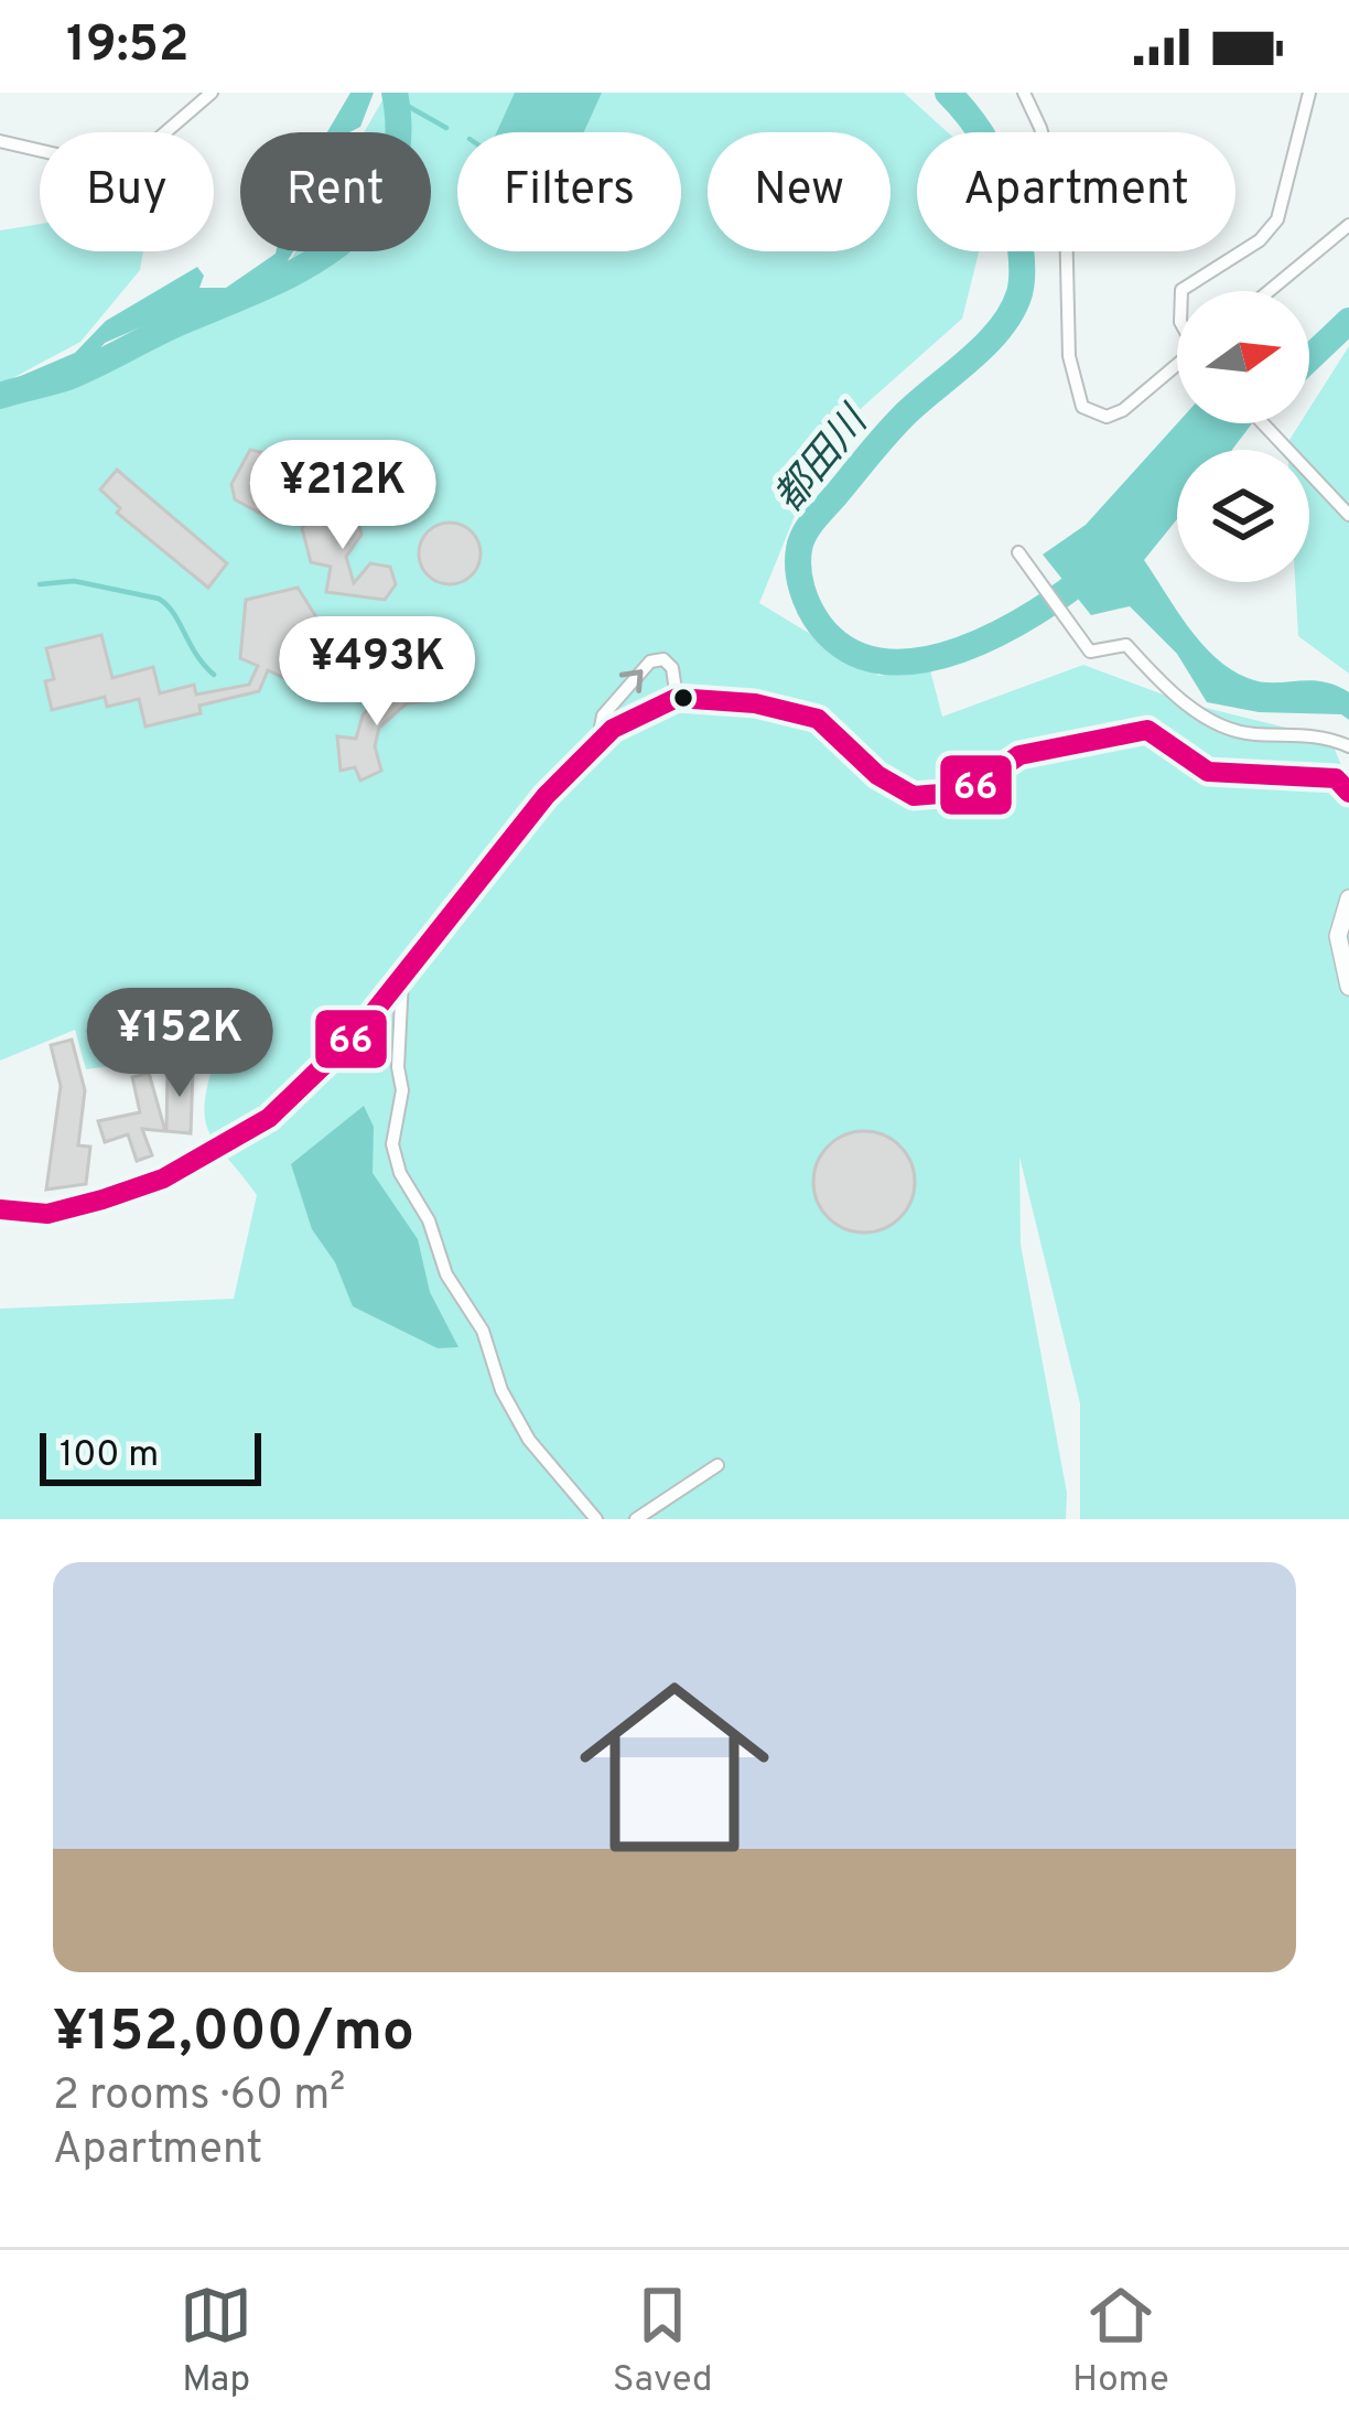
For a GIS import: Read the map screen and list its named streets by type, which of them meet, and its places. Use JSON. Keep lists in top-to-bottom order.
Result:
{
  "water": ["都田川"],
  "lines": ["transit line 66"],
  "scale_bar": "100 m",
  "north": "right",
  "page": {
    "status": "19:52",
    "chip": [
      "Buy",
      "Rent",
      "Filters",
      "New",
      "Apartment"
    ],
    "price": ["¥212K", "¥493K", "¥152K"],
    "scale": "100 m",
    "list": [
      {
        "name": "¥152,000/mo",
        "note": "2 rooms · 60 m² · Apartment"
      }
    ],
    "tabs": ["Map", "Saved", "Home"]
  }
}
